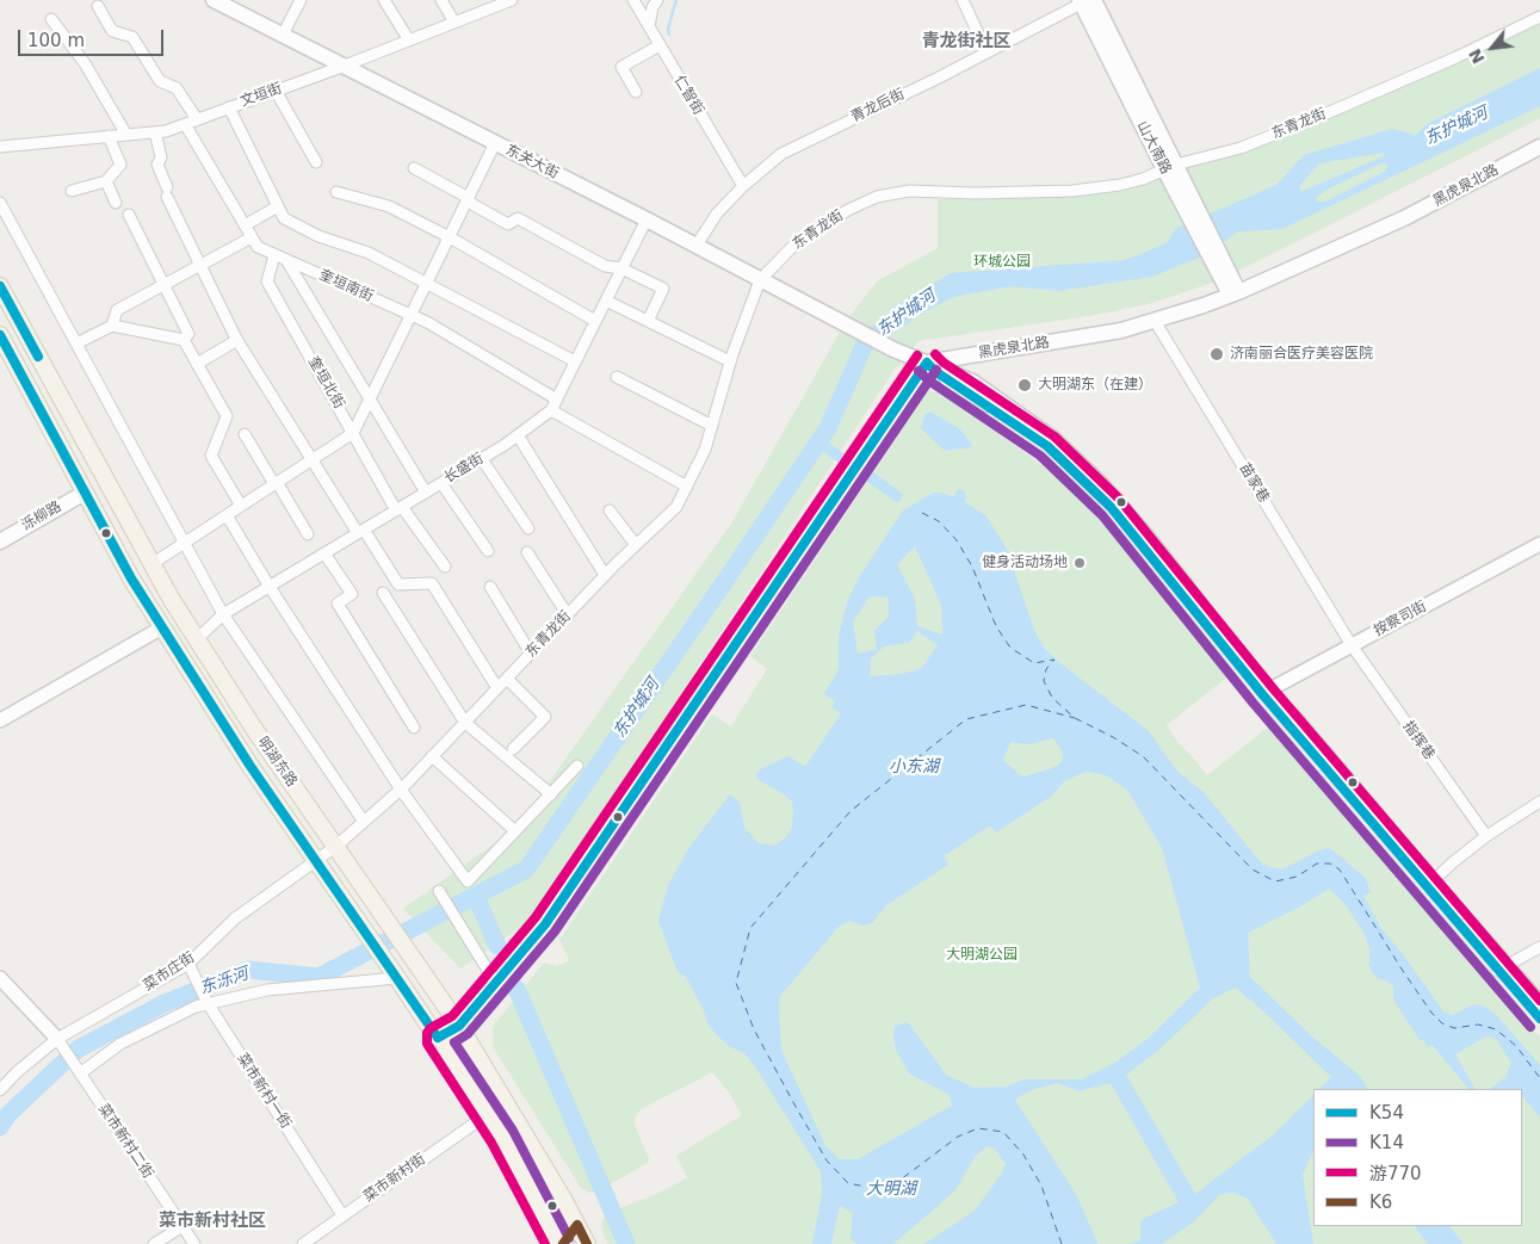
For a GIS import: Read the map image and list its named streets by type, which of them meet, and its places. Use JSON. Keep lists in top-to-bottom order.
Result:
{
  "streets": {
    "main road": [
      "山大南路",
      "东关大街",
      "黑虎泉北路",
      "泺柳路",
      "明湖东路"
    ],
    "street": [
      "文垣街",
      "仁智街",
      "青龙后街",
      "东青龙街",
      "奎垣南街",
      "奎垣北街",
      "长盛街",
      "苗家巷",
      "按察司街",
      "指挥巷",
      "菜市庄街",
      "菜市新村一街",
      "菜市新村二街",
      "菜市新村街"
    ]
  },
  "crossings": [
    ["文垣街", "东关大街"],
    ["文垣街", "奎垣南街"],
    ["仁智街", "青龙后街"],
    ["青龙后街", "山大南路"],
    ["青龙后街", "东关大街"],
    ["东青龙街", "山大南路"],
    ["东青龙街", "东关大街"],
    ["东青龙街", "明湖东路"],
    ["东青龙街", "菜市庄街"],
    ["山大南路", "黑虎泉北路"],
    ["东关大街", "黑虎泉北路"],
    ["东关大街", "长盛街"],
    ["黑虎泉北路", "苗家巷"],
    ["奎垣南街", "奎垣北街"],
    ["奎垣南街", "长盛街"],
    ["奎垣北街", "长盛街"],
    ["长盛街", "明湖东路"],
    ["苗家巷", "按察司街"],
    ["苗家巷", "指挥巷"],
    ["泺柳路", "明湖东路"],
    ["按察司街", "指挥巷"],
    ["明湖东路", "菜市庄街"],
    ["明湖东路", "菜市新村街"],
    ["菜市庄街", "菜市新村一街"],
    ["菜市庄街", "菜市新村二街"],
    ["菜市新村一街", "菜市新村街"]
  ],
  "districts": ["青龙街社区", "菜市新村社区"],
  "water": [
    "东护城河",
    "小东湖",
    "东泺河",
    "大明湖"
  ],
  "parks": ["环城公园", "大明湖公园"],
  "places": ["济南丽合医疗美容医院", "大明湖东（在建）", "健身活动场地"],
  "lines": [
    "transit line K54",
    "transit line 游770",
    "transit line K14",
    "transit line K6"
  ],
  "legend": [
    "K54",
    "K14",
    "游770",
    "K6"
  ],
  "scale_bar": "100 m",
  "north": "bottom left"
}
